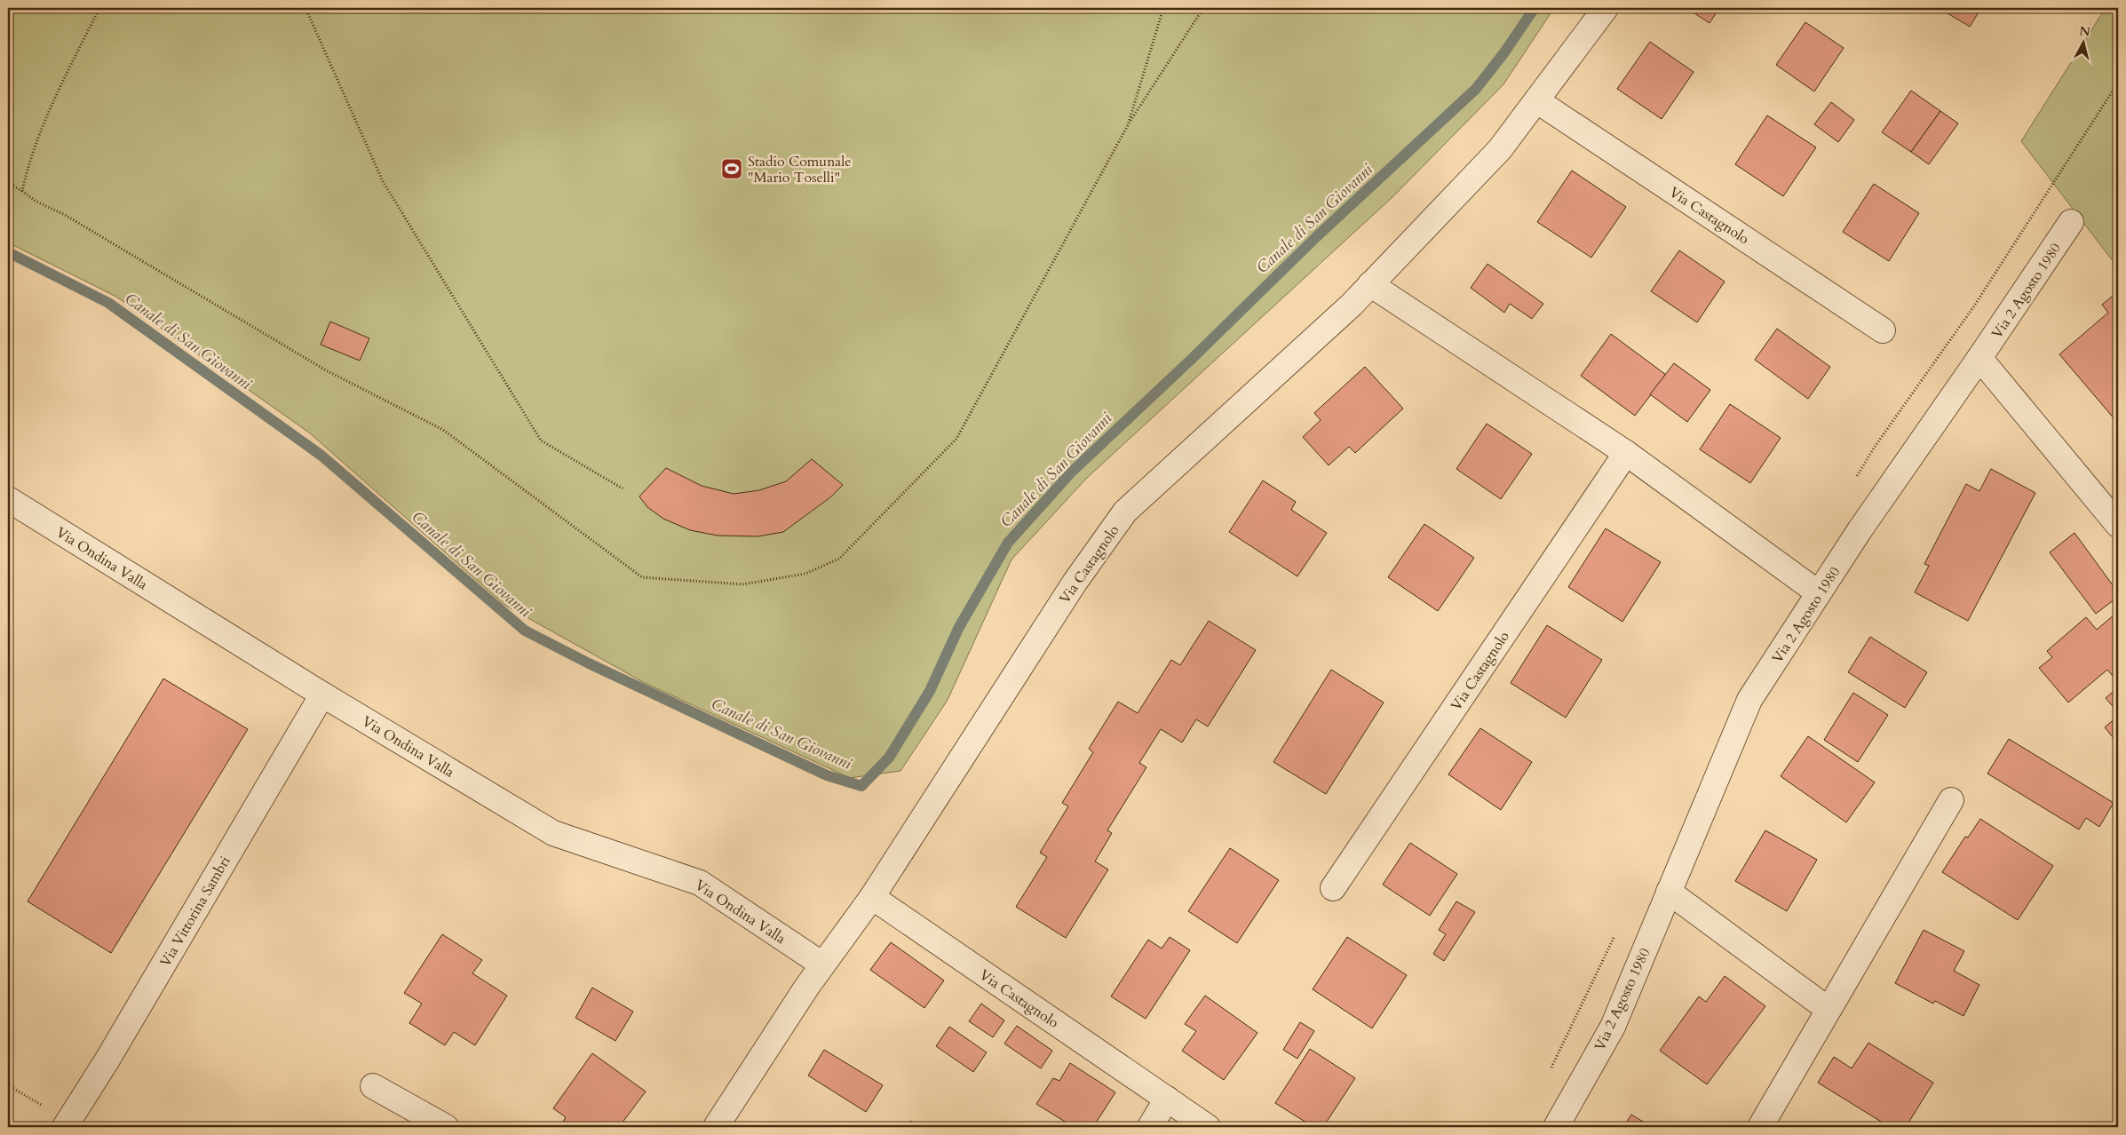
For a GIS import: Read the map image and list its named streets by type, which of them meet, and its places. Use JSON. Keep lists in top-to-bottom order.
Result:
{
  "streets": {
    "street": [
      "Via Castagnolo",
      "Via 2 Agosto 1980",
      "Via Ondina Valla",
      "Via Vittorina Sambri"
    ]
  },
  "crossings": [
    ["Via Castagnolo", "Via Ondina Valla"],
    ["Via Ondina Valla", "Via Vittorina Sambri"]
  ],
  "water": ["Canale di San Giovanni"],
  "places": {
    "sports": ["Stadio Comunale \"Mario Toselli\""]
  },
  "north": "top"
}
